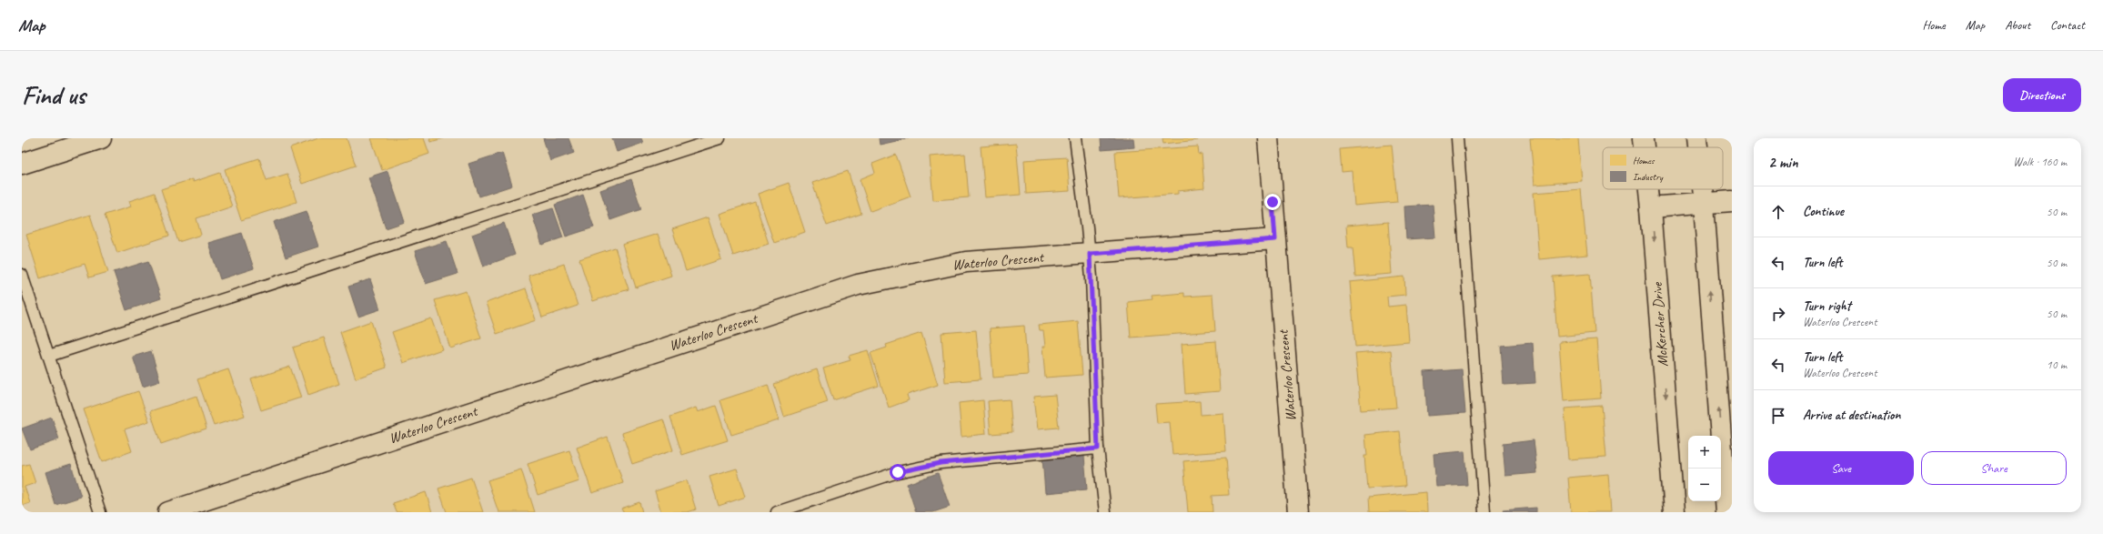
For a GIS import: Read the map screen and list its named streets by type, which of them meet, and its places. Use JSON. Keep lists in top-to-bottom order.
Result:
{
  "streets": {
    "street": ["Waterloo Crescent", "McKercher Drive"]
  },
  "legend": ["Homes", "Industry"],
  "page": {
    "header": "Map",
    "nav": [
      "Home",
      "Map",
      "About",
      "Contact"
    ],
    "buttons": [
      "Directions",
      ["Save", "Share"]
    ],
    "title": "Find us",
    "heading": ["2 min", "Walk · 160 m"],
    "list": [
      ["Continue", "50 m"],
      ["Turn left", "50 m"],
      ["Turn right", "Waterloo Crescent", "50 m"],
      ["Turn left", "Waterloo Crescent", "10 m"],
      "Arrive at destination"
    ],
    "map_buttons": ["+", "−"]
  }
}
